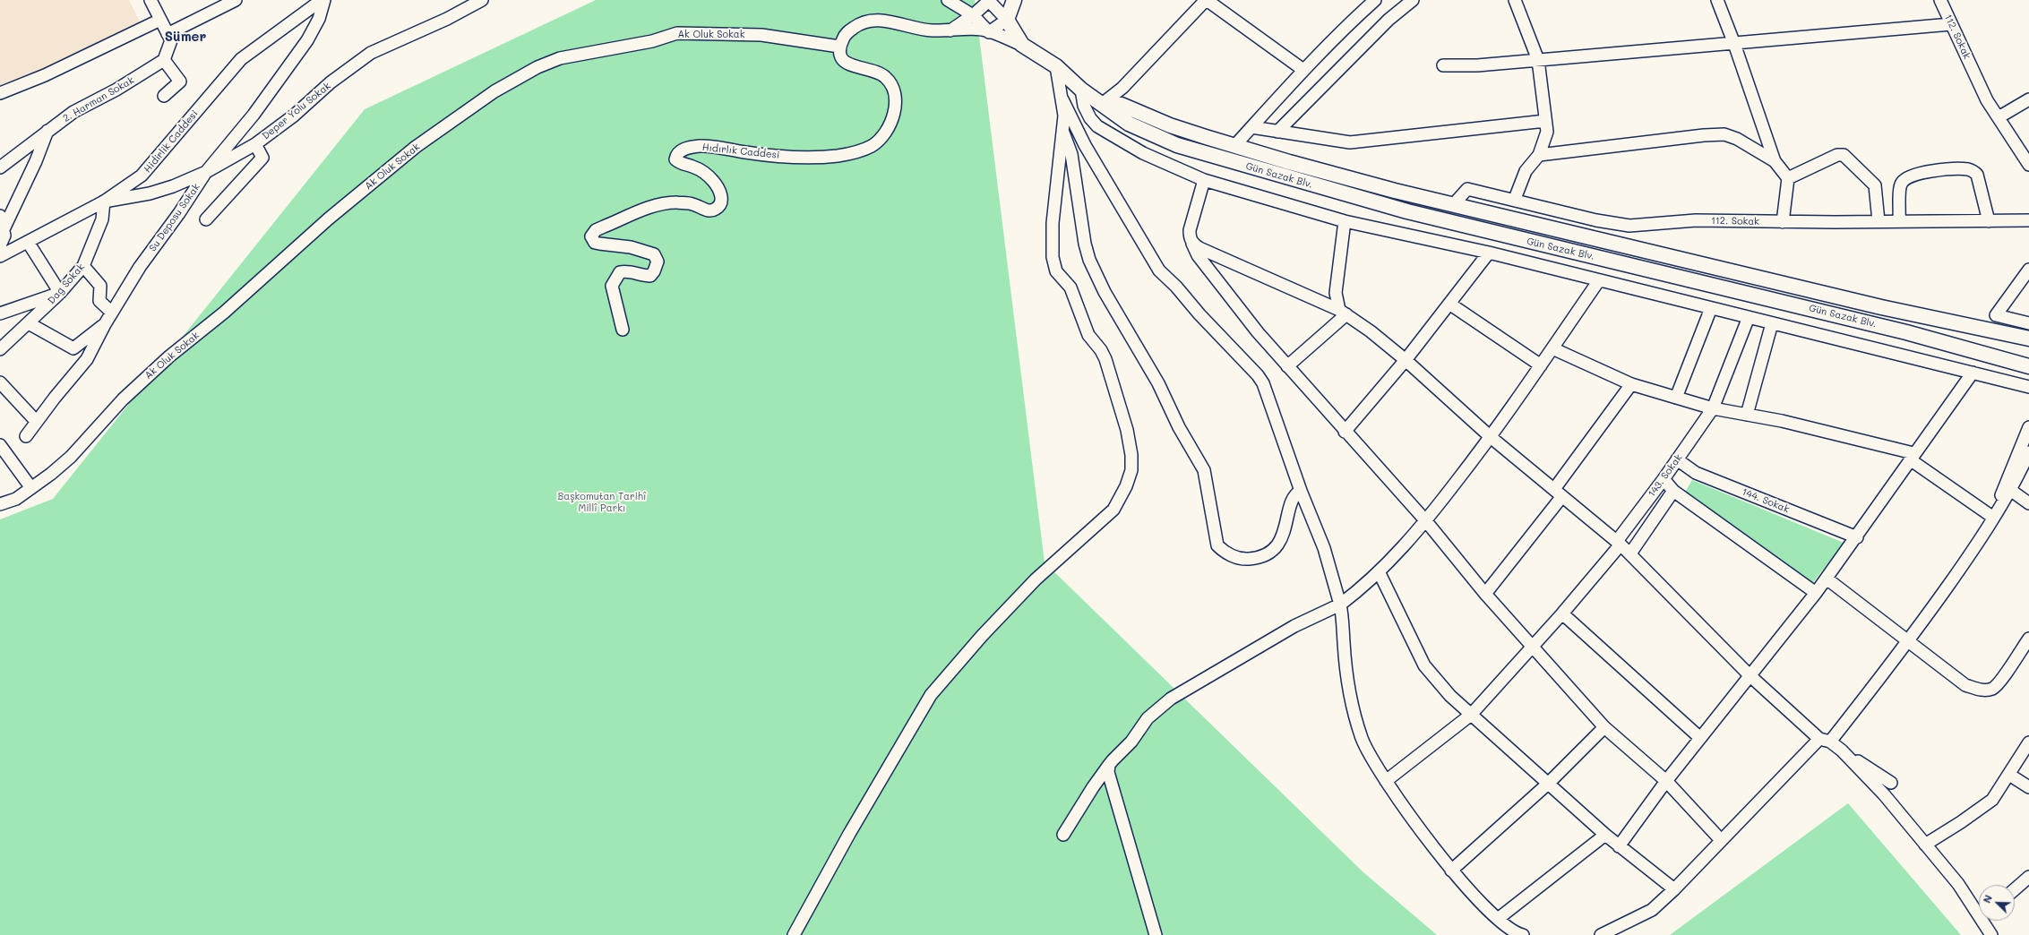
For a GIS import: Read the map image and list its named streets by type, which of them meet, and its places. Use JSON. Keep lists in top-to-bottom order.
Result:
{
  "streets": {
    "main road": ["Gün Sazak Blv."],
    "street": [
      "Ak Oluk Sokak",
      "112. Sokak",
      "2. Harman Sokak",
      "Deper Yolu Sokak",
      "Hidirlik Caddesi",
      "Hıdırlık Caddesi",
      "Su Deposu Sokak",
      "Dag Sokak",
      "143. Sokak",
      "144. Sokak"
    ]
  },
  "crossings": [
    ["Ak Oluk Sokak", "Hıdırlık Caddesi"],
    ["112. Sokak", "Gün Sazak Blv."],
    ["Deper Yolu Sokak", "Hidirlik Caddesi"],
    ["Deper Yolu Sokak", "Su Deposu Sokak"],
    ["Deper Yolu Sokak", "Dag Sokak"],
    ["Hidirlik Caddesi", "Su Deposu Sokak"],
    ["Hidirlik Caddesi", "Dag Sokak"],
    ["143. Sokak", "144. Sokak"]
  ],
  "districts": ["Sümer"],
  "parks": ["Başkomutan Tarihî Millî Parkı"],
  "north": "top left"
}
